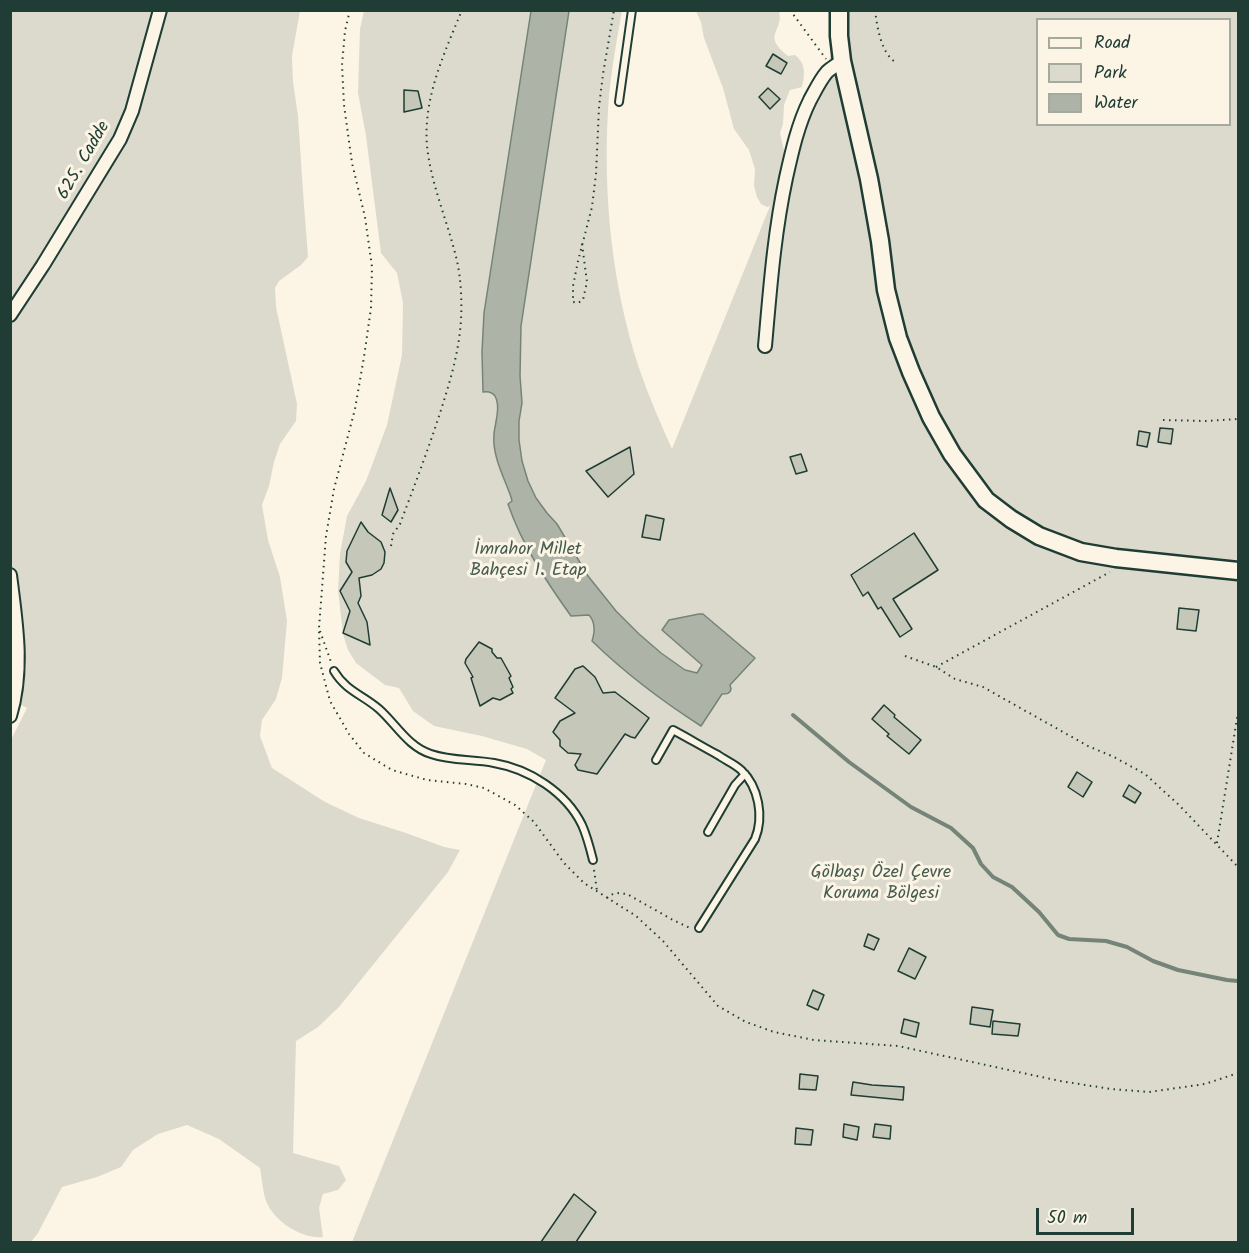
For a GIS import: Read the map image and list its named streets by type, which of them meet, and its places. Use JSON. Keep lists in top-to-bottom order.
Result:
{
  "streets": {
    "street": ["625. Cadde"]
  },
  "parks": ["İmrahor Millet Bahçesi 1. Etap", "Gölbaşı Özel Çevre Koruma Bölgesi"],
  "legend": ["Road", "Park", "Water"],
  "scale_bar": "50 m"
}
